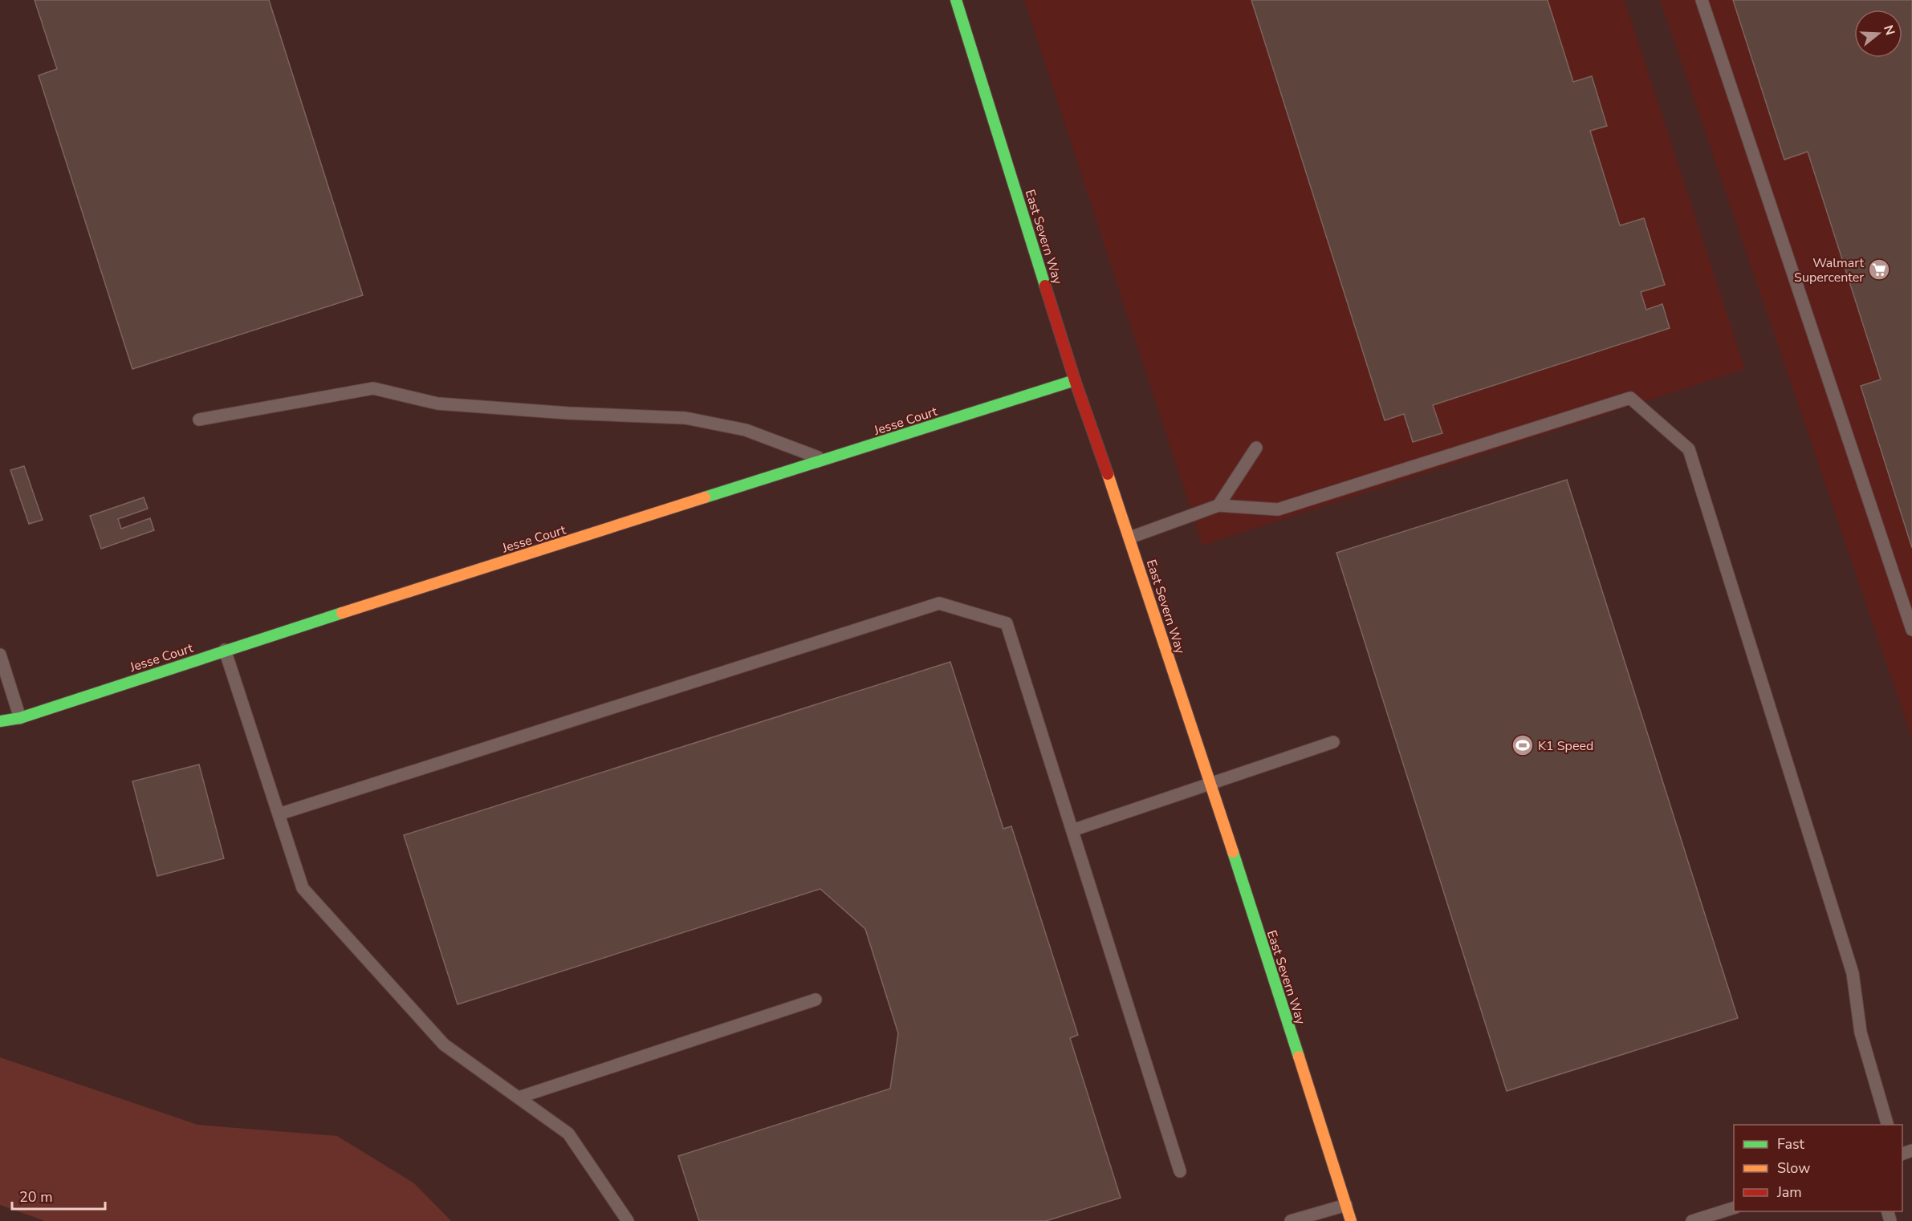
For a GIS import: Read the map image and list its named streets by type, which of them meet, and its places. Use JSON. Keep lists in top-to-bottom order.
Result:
{
  "streets": {
    "street": ["East Severn Way", "Jesse Court"]
  },
  "crossings": [
    ["East Severn Way", "Jesse Court"]
  ],
  "places": {
    "supermarket": ["Walmart Supercenter"],
    "sports": ["K1 Speed"]
  },
  "legend": ["Fast", "Slow", "Jam"],
  "scale_bar": "20 m",
  "north": "right"
}
